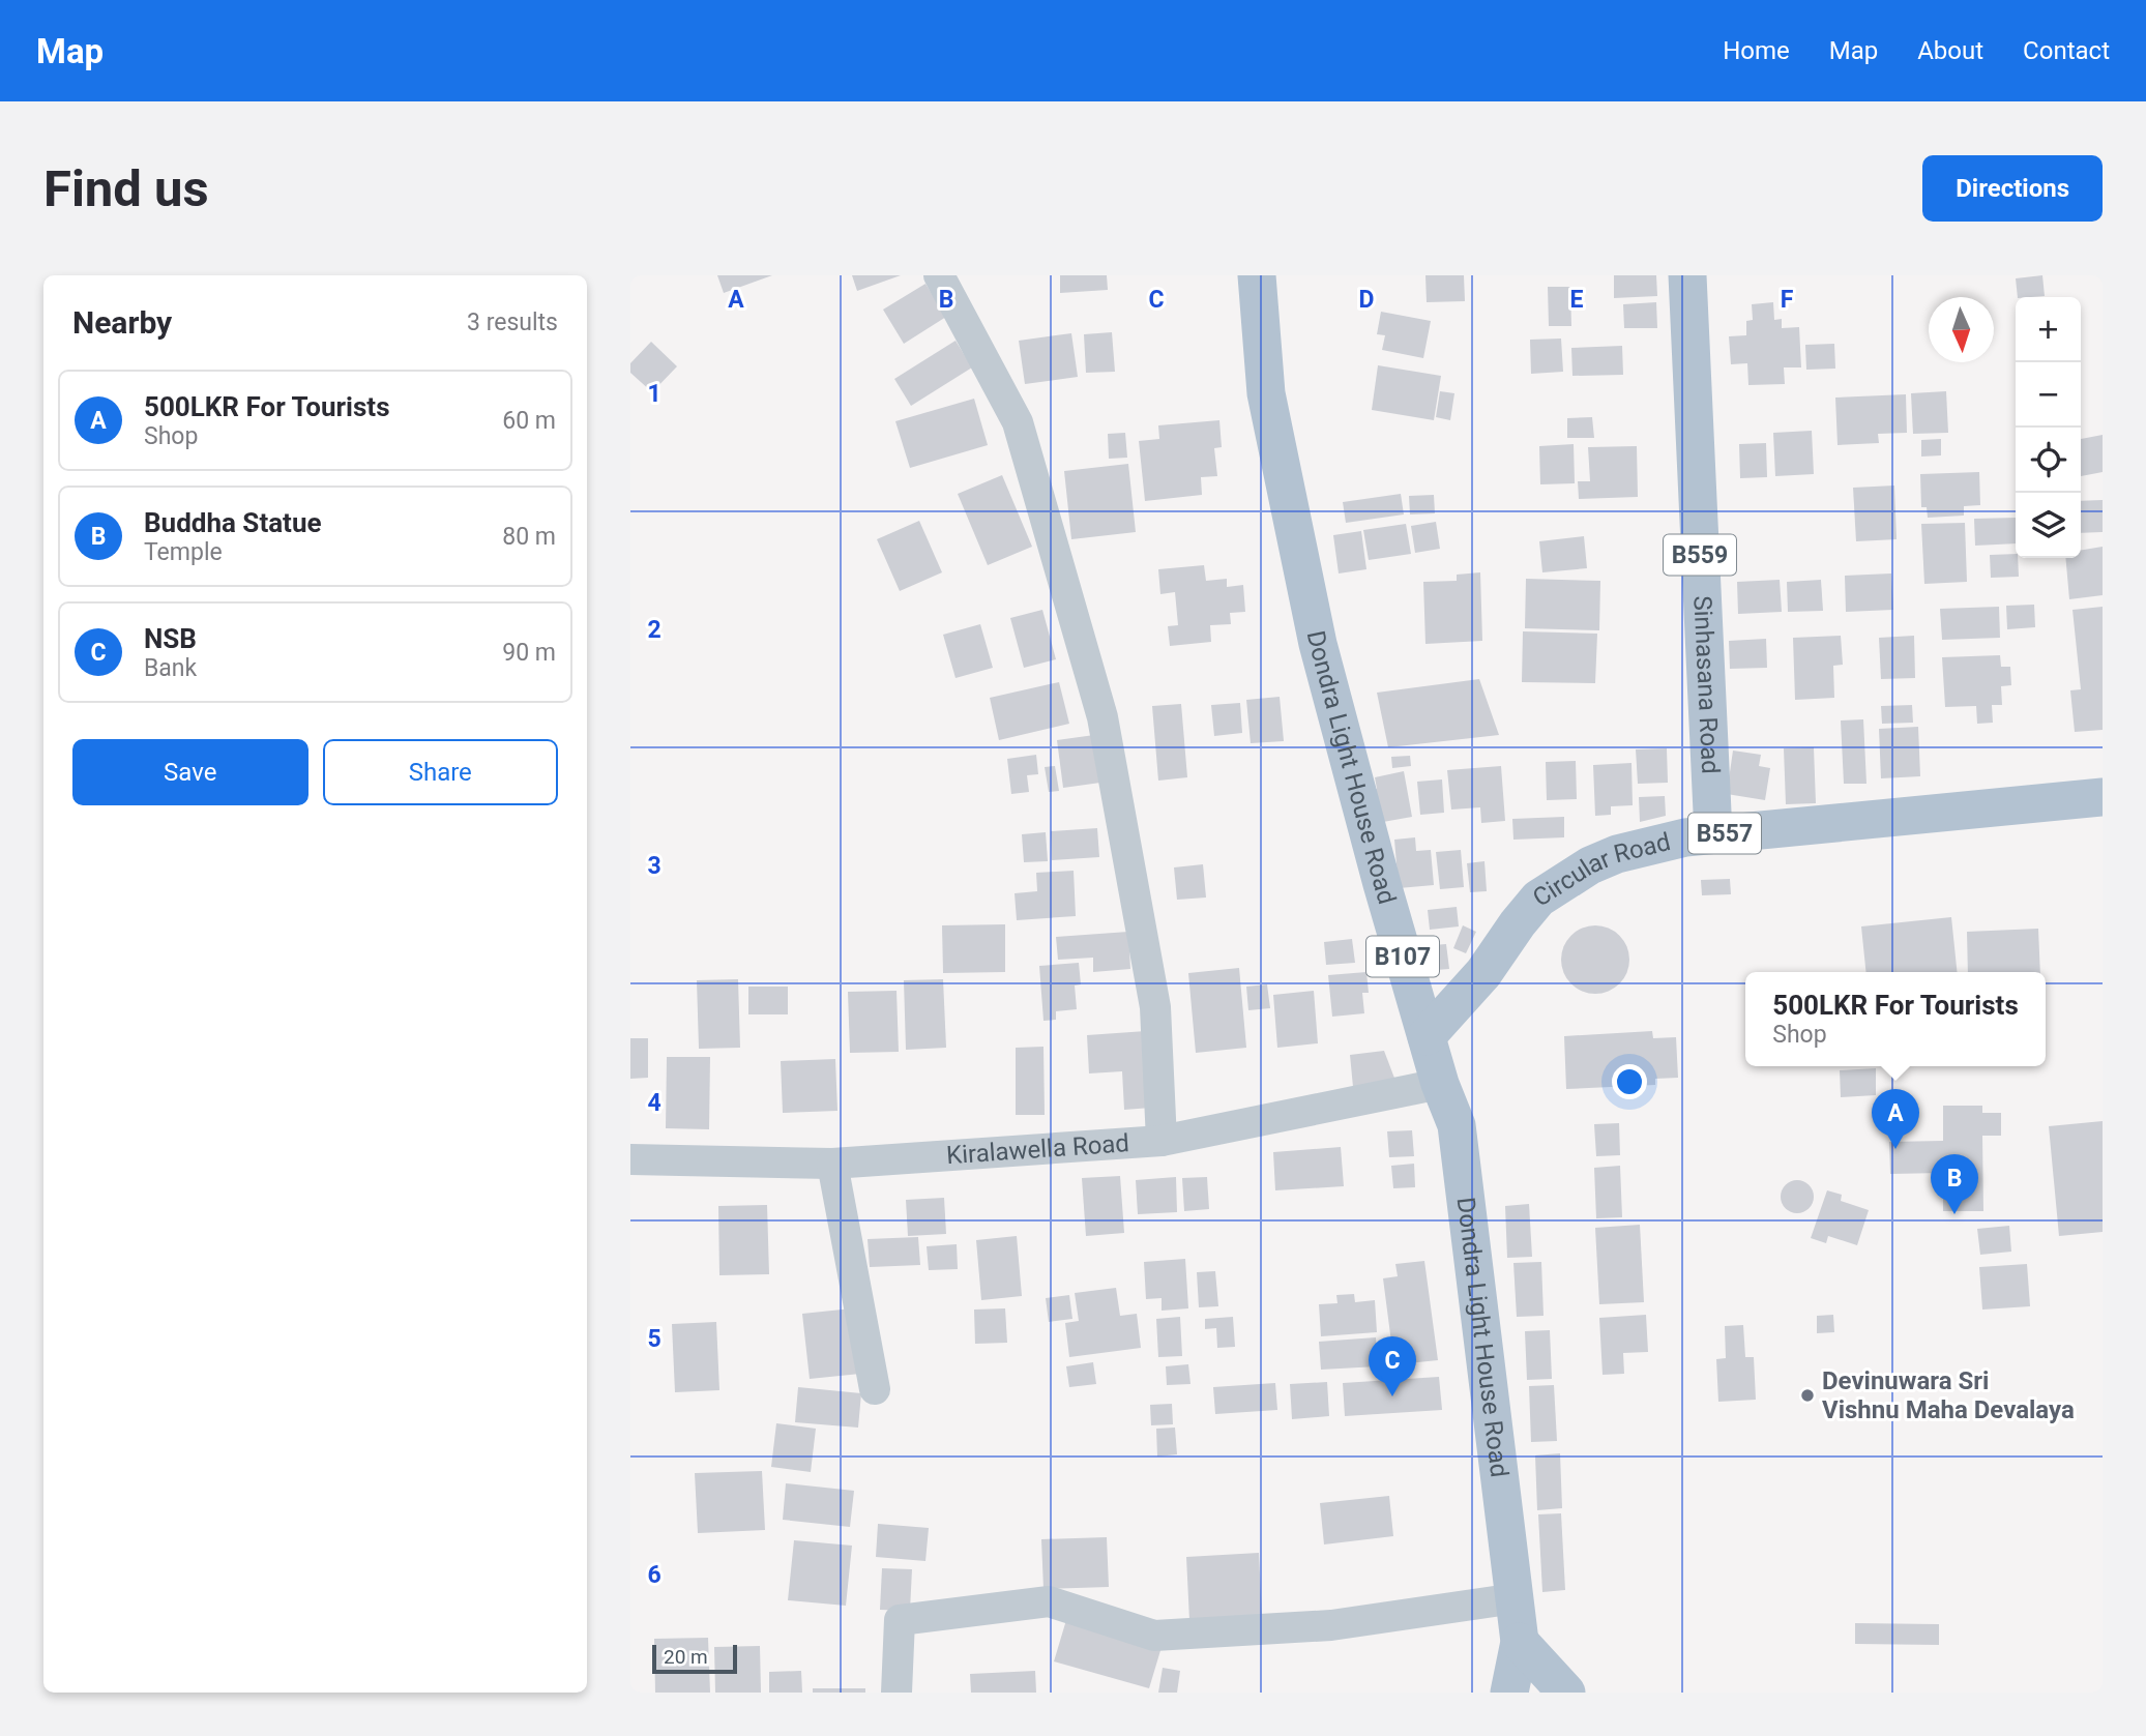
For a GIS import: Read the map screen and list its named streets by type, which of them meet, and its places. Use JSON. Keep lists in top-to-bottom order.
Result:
{
  "streets": {
    "main road": [
      "B559",
      "Sinhasana Road",
      "Dondra Light House Road",
      "B557",
      "Circular Road",
      "B107"
    ],
    "street": ["Kiralawella Road"]
  },
  "crossings": [
    ["Sinhasana Road", "Circular Road"],
    ["Dondra Light House Road", "Circular Road"],
    ["Dondra Light House Road", "Kiralawella Road"]
  ],
  "places": ["Devinuwara Sri Vishnu Maha Devalaya"],
  "scale_bar": "20 m",
  "north": "bottom",
  "page": {
    "header": "Map",
    "nav": [
      "Home",
      "Map",
      "About",
      "Contact"
    ],
    "buttons": [
      "Directions",
      ["Save", "Share"]
    ],
    "title": "Find us",
    "heading": ["Nearby", "3 results"],
    "map_buttons": ["+", "−"],
    "list": [
      {
        "mark": "A",
        "name": "500LKR For Tourists",
        "note": "Shop",
        "value": "60 m"
      },
      {
        "mark": "B",
        "name": "Buddha Statue",
        "note": "Temple",
        "value": "80 m"
      },
      {
        "mark": "C",
        "name": "NSB",
        "note": "Bank",
        "value": "90 m"
      }
    ],
    "popup": ["500LKR For Tourists", "Shop"],
    "pins": ["A", "B", "C"],
    "scale": "20 m"
  },
  "grid": {
    "columns": [
      "A",
      "B",
      "C",
      "D",
      "E",
      "F"
    ],
    "rows": [
      "1",
      "2",
      "3",
      "4",
      "5",
      "6"
    ]
  }
}
